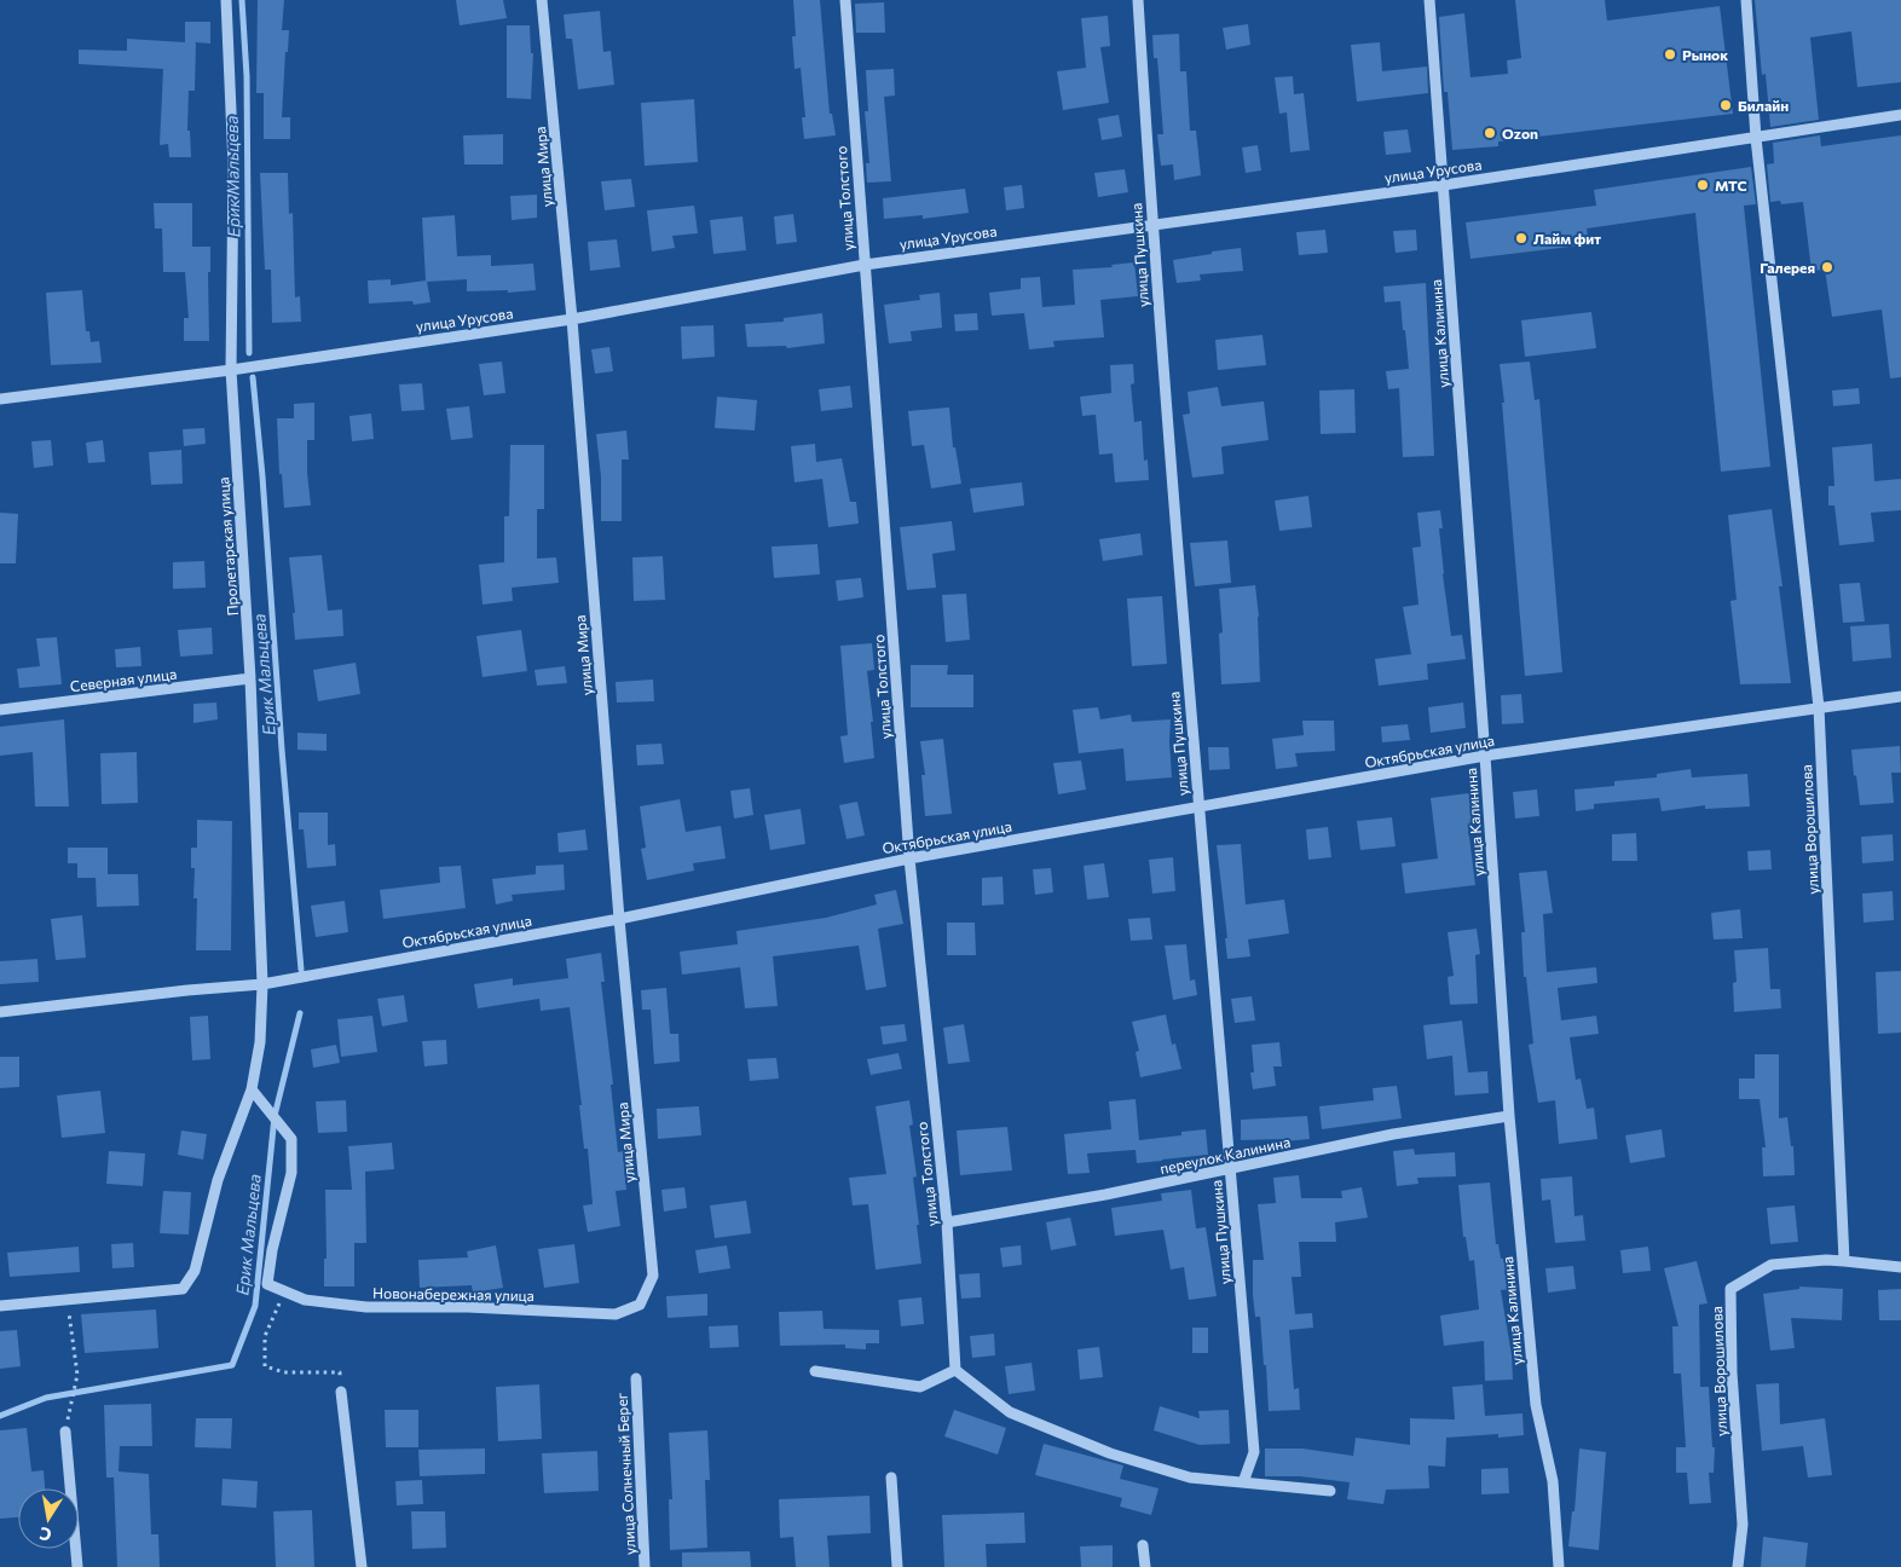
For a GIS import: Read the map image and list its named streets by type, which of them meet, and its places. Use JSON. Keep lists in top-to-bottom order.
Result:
{
  "streets": {
    "street": [
      "улица Мира",
      "улица Урусова",
      "улица Толстого",
      "улица Пушкина",
      "улица Калинина",
      "Пролетарская улица",
      "Северная улица",
      "Октябрьская улица",
      "улица Ворошилова",
      "переулок Калинина",
      "Новонабережная улица",
      "улица Солнечный Берег"
    ]
  },
  "crossings": [
    ["улица Мира", "улица Урусова"],
    ["улица Мира", "Октябрьская улица"],
    ["улица Мира", "Новонабережная улица"],
    ["улица Урусова", "улица Толстого"],
    ["улица Урусова", "улица Пушкина"],
    ["улица Урусова", "улица Калинина"],
    ["улица Урусова", "Пролетарская улица"],
    ["улица Урусова", "улица Ворошилова"],
    ["улица Толстого", "Октябрьская улица"],
    ["улица Толстого", "переулок Калинина"],
    ["улица Пушкина", "Октябрьская улица"],
    ["улица Пушкина", "переулок Калинина"],
    ["улица Калинина", "Октябрьская улица"],
    ["улица Калинина", "переулок Калинина"],
    ["Пролетарская улица", "Северная улица"],
    ["Пролетарская улица", "Октябрьская улица"],
    ["Пролетарская улица", "Новонабережная улица"],
    ["Октябрьская улица", "улица Ворошилова"]
  ],
  "water": ["Ерик Мальцева"],
  "places": [
    "Рынок",
    "Билайн",
    "Ozon",
    "МТС",
    "Лайм фит",
    "Галерея"
  ],
  "north": "bottom"
}
